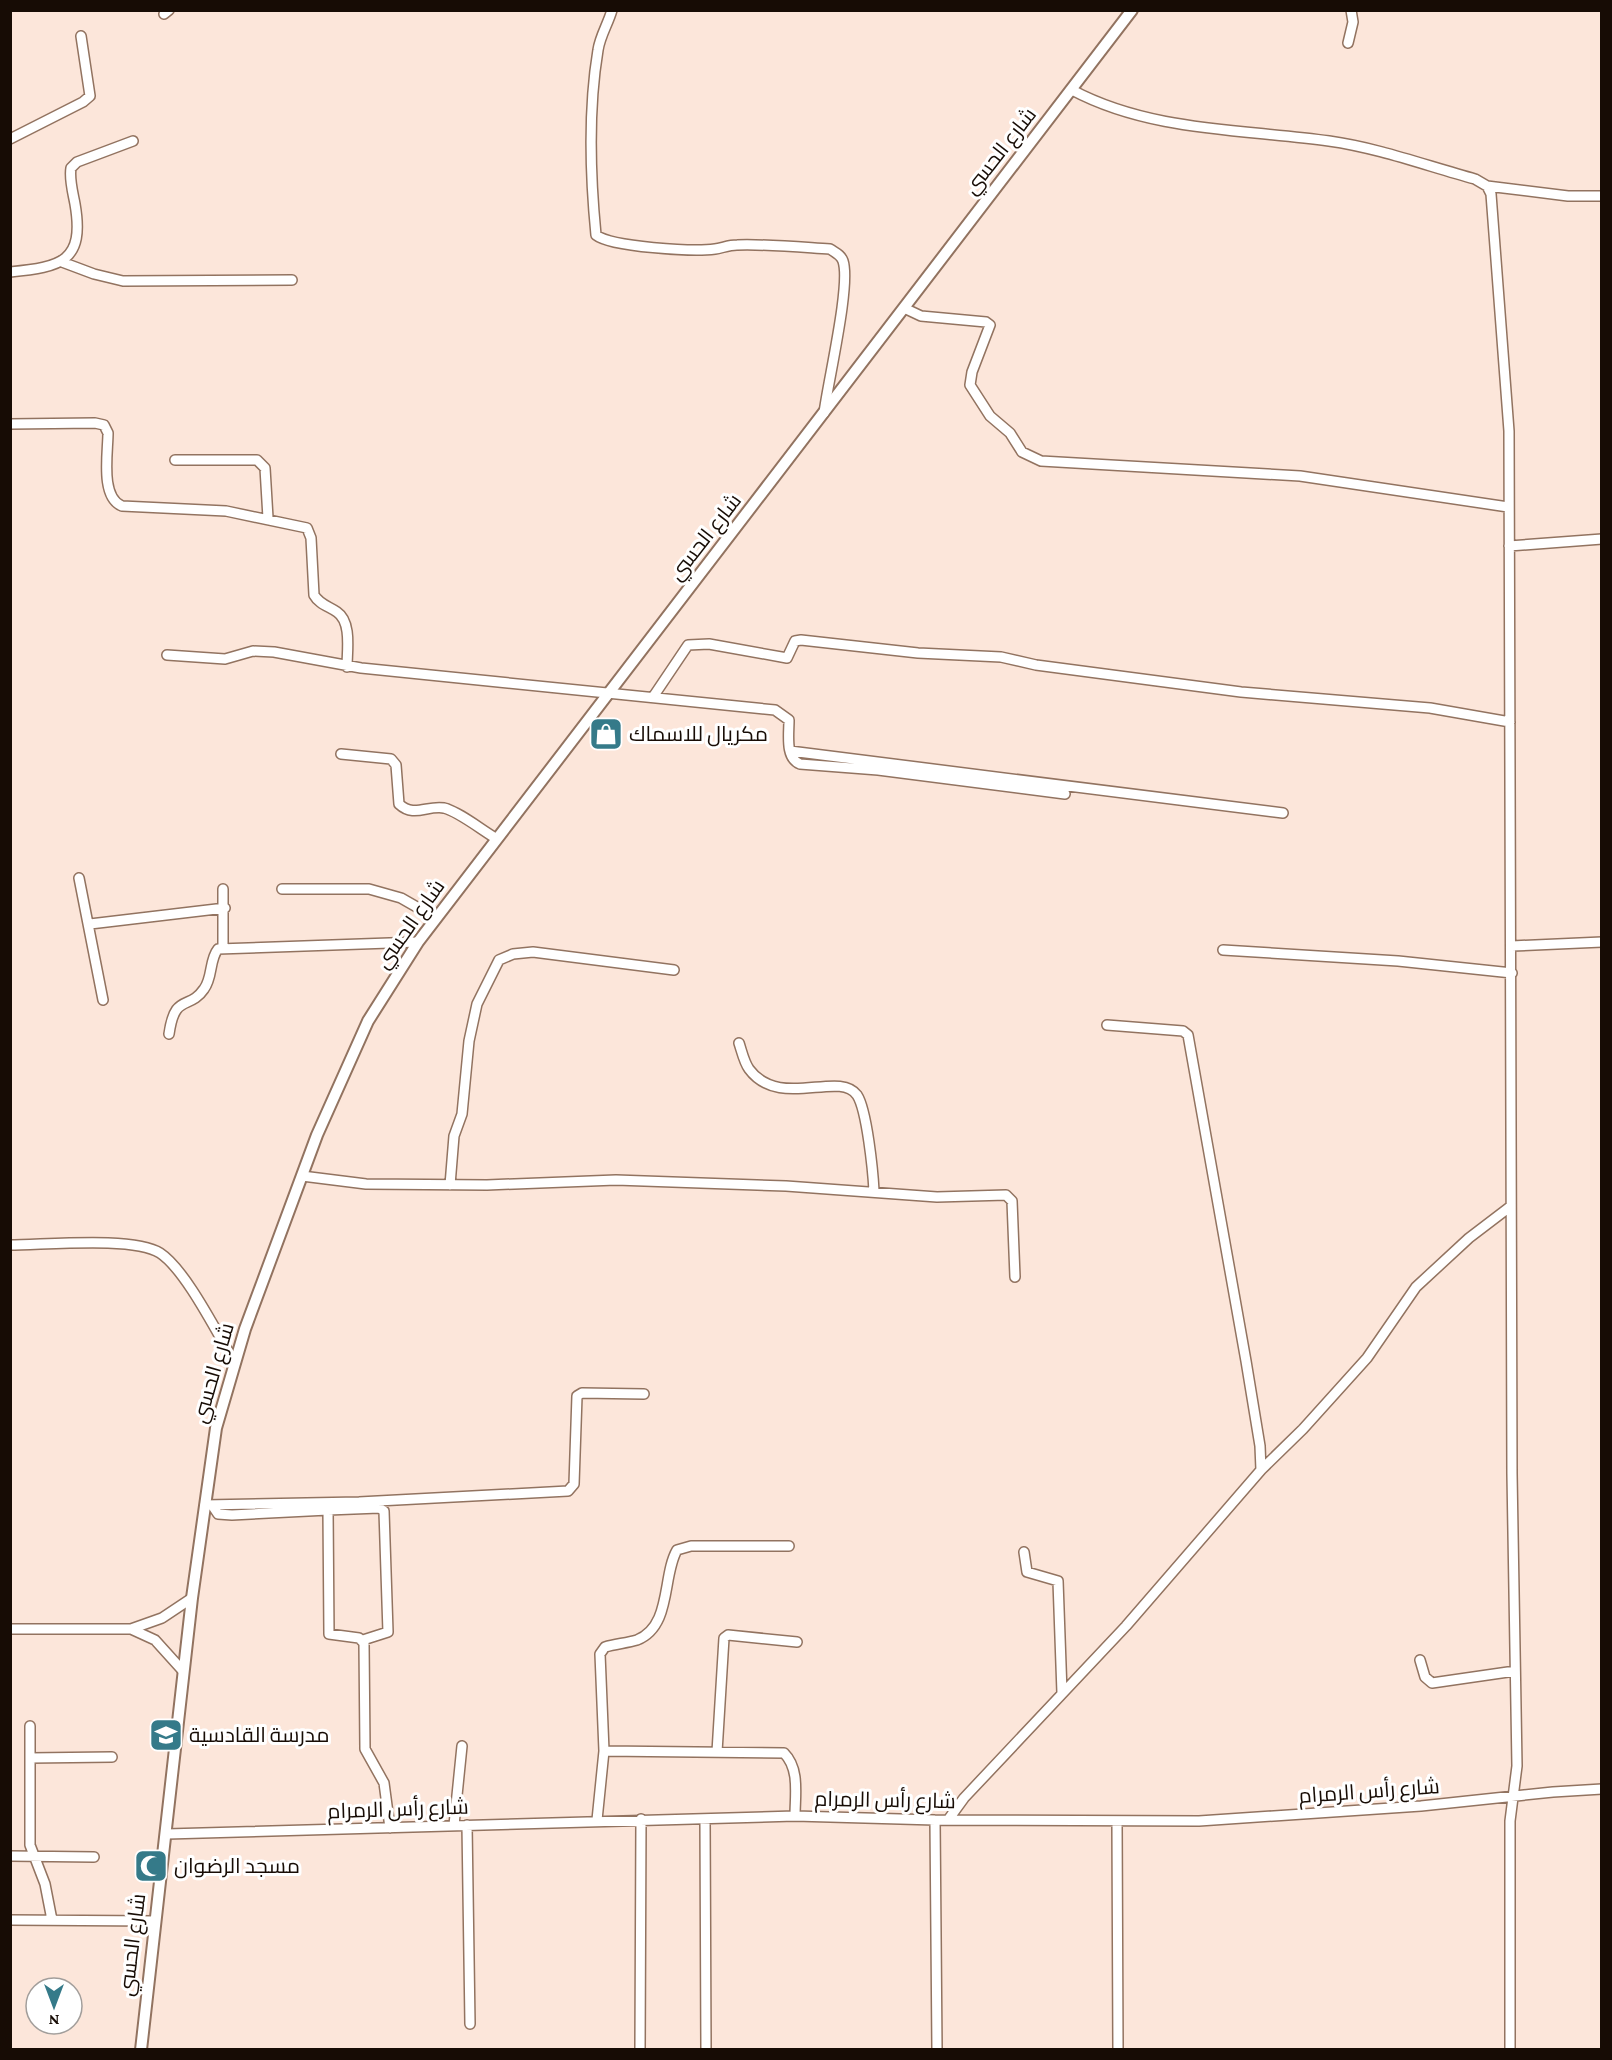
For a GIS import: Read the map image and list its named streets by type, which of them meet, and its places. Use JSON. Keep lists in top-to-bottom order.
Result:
{
  "streets": {
    "street": ["شارع الحسي", "شارع رأس الرمرام"]
  },
  "crossings": [
    ["شارع الحسي", "شارع رأس الرمرام"]
  ],
  "places": {
    "shop": ["مكريال للاسماك"],
    "school or university": ["مدرسة القادسية"],
    "mosque": ["مسجد الرضوان"]
  },
  "north": "bottom"
}
